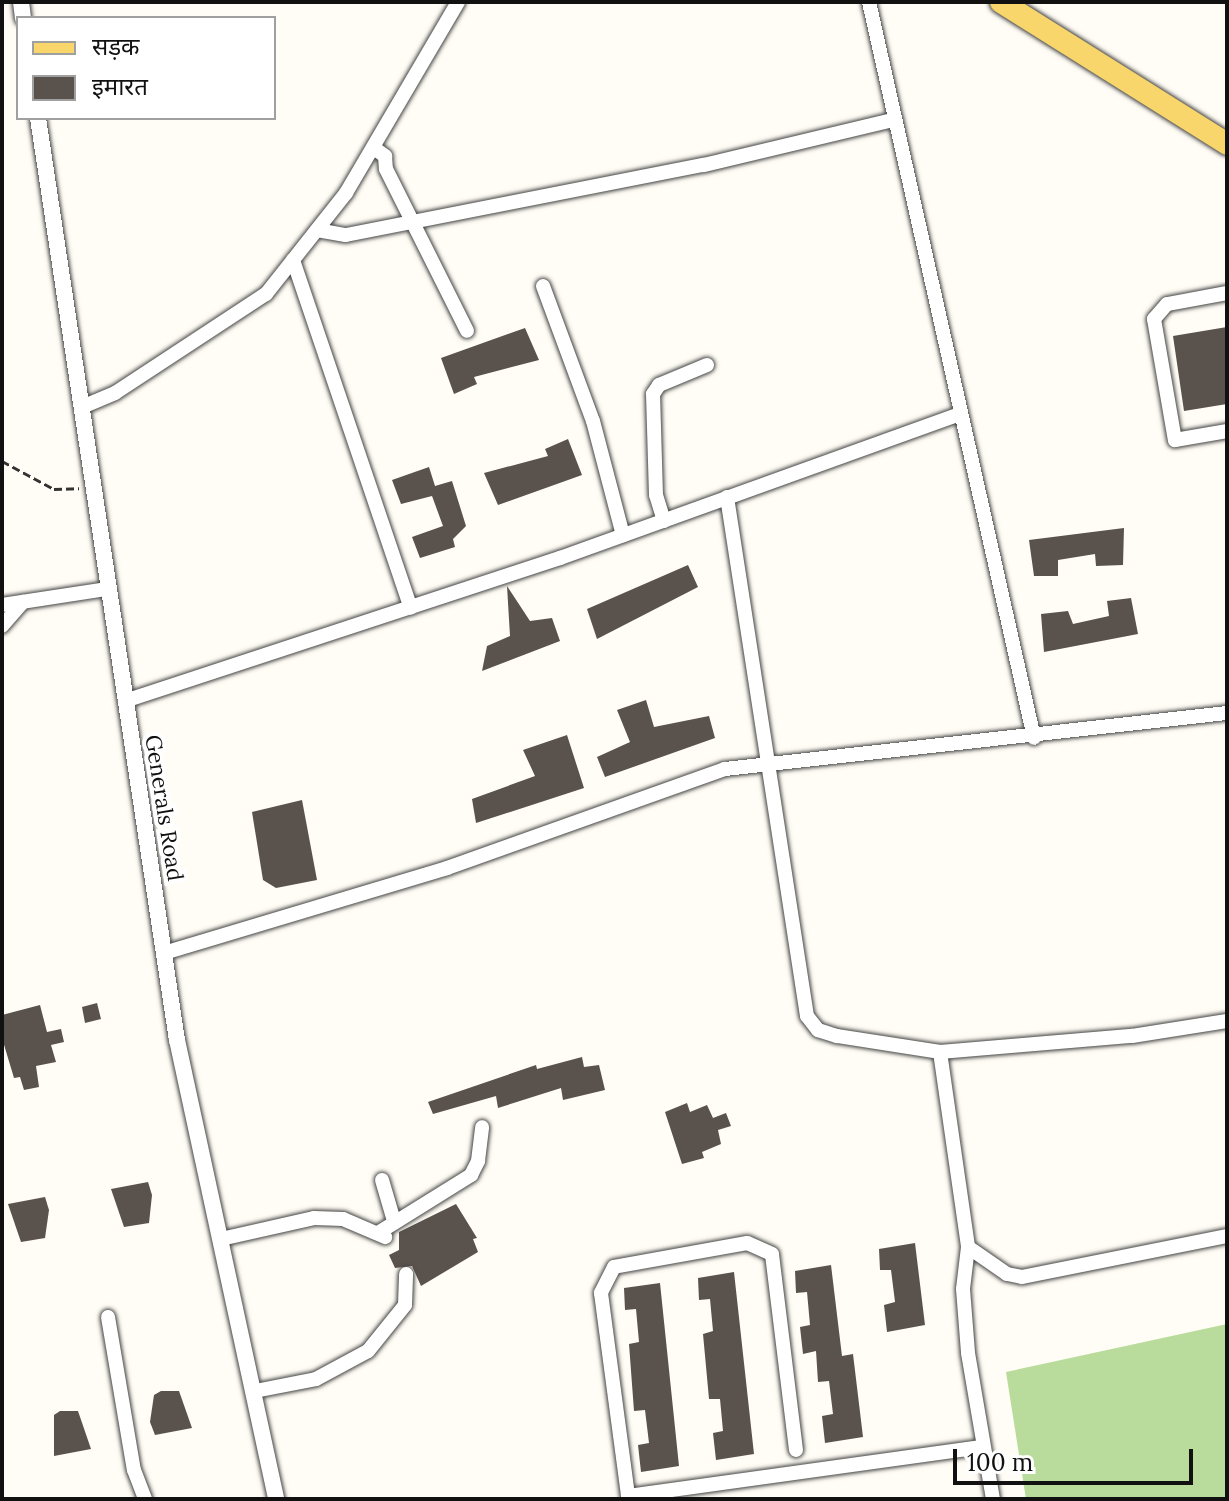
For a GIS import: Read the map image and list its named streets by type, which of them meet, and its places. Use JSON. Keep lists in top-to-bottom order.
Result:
{
  "streets": {
    "street": ["Generals Road"]
  },
  "legend": ["सड़क", "इमारत"],
  "scale_bar": "100 m"
}
